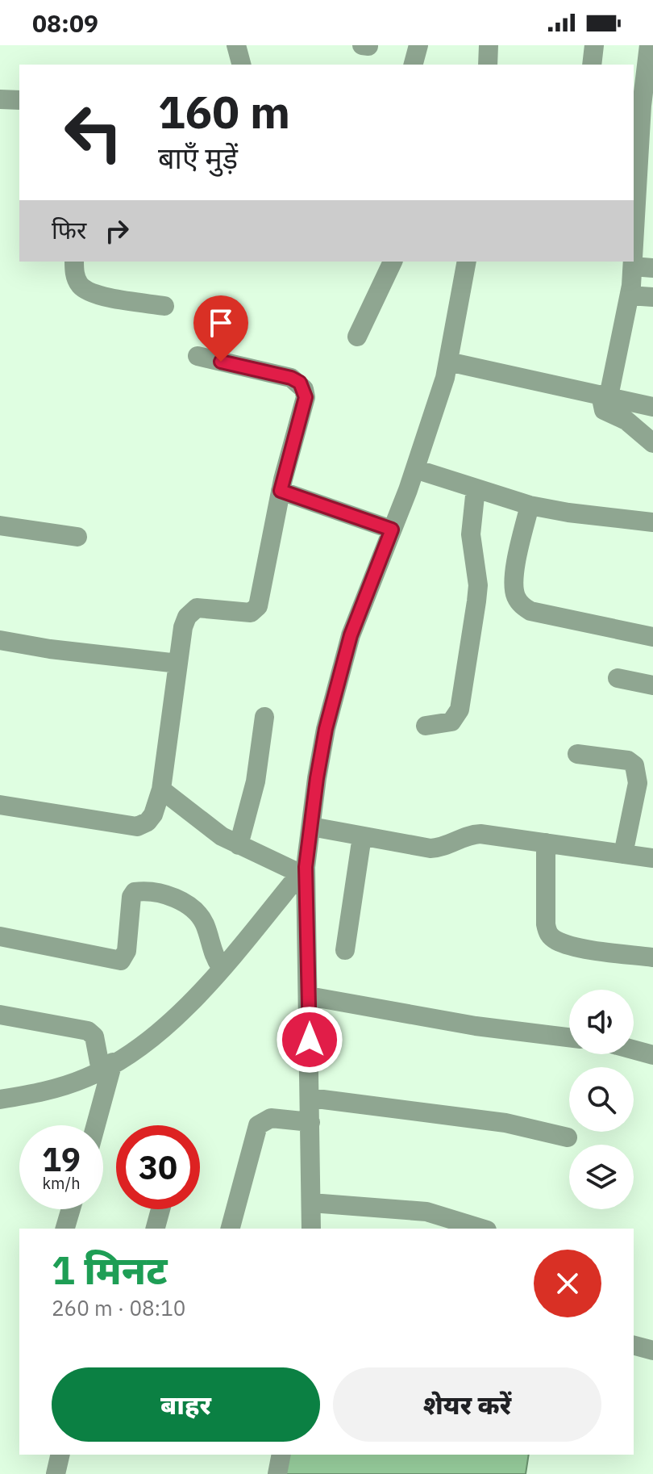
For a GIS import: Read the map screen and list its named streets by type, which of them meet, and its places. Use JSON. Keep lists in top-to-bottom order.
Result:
{
  "page": {
    "status": "08:09",
    "turn": ["160 m", "बाएँ मुड़ें"],
    "then": "फिर",
    "speed": "19 km/h",
    "limit": "30",
    "heading": ["1 मिनट", "260 m · 08:10"],
    "buttons": ["बाहर", "शेयर करें"]
  }
}
